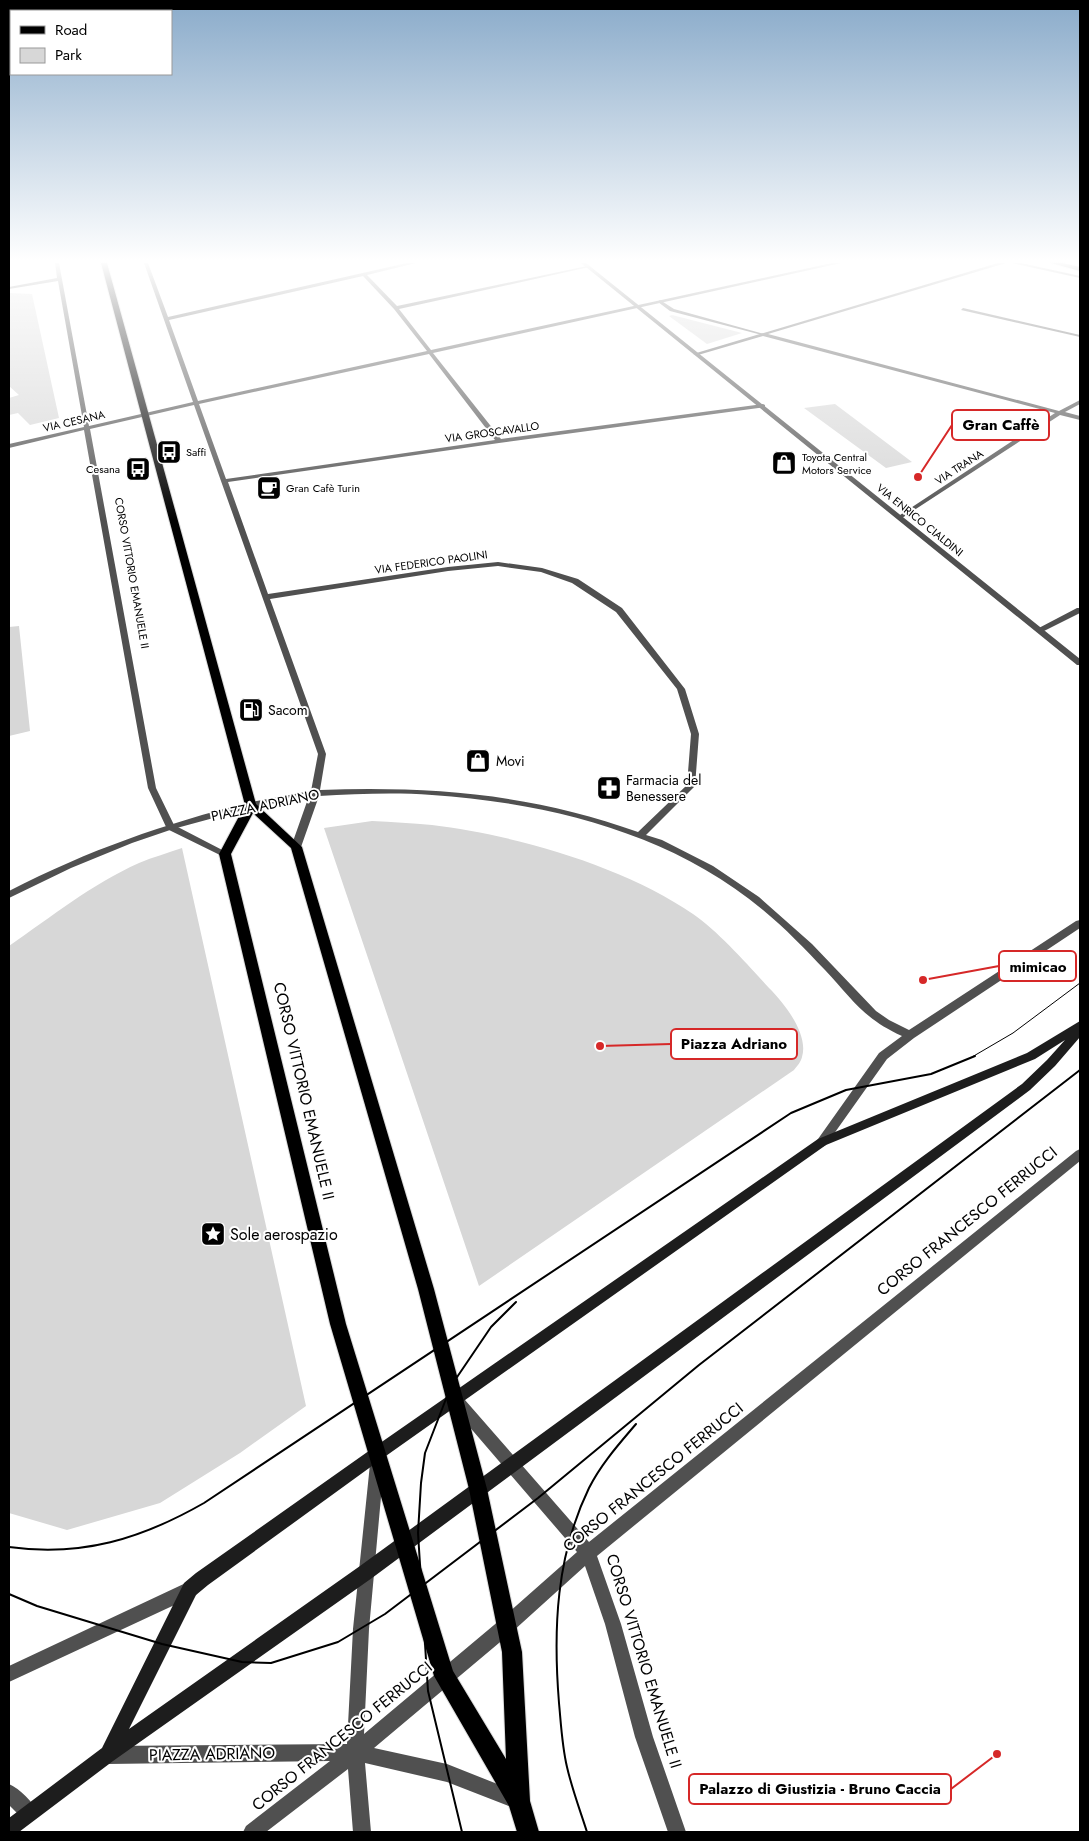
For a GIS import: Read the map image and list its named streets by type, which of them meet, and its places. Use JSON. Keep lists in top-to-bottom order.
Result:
{
  "streets": {
    "main road": ["CORSO VITTORIO EMANUELE II"],
    "street": [
      "VIA CESANA",
      "VIA GROSCAVALLO",
      "VIA TRANA",
      "VIA ENRICO CIALDINI",
      "VIA FEDERICO PAOLINI",
      "PIAZZA ADRIANO",
      "CORSO FRANCESCO FERRUCCI"
    ]
  },
  "crossings": [
    ["VIA CESANA", "CORSO VITTORIO EMANUELE II"],
    ["VIA GROSCAVALLO", "VIA ENRICO CIALDINI"],
    ["VIA TRANA", "VIA ENRICO CIALDINI"],
    ["VIA FEDERICO PAOLINI", "PIAZZA ADRIANO"],
    ["CORSO VITTORIO EMANUELE II", "PIAZZA ADRIANO"],
    ["CORSO VITTORIO EMANUELE II", "CORSO FRANCESCO FERRUCCI"],
    ["PIAZZA ADRIANO", "CORSO FRANCESCO FERRUCCI"]
  ],
  "places": {
    "bus stop": ["Saffi", "Cesana"],
    "shop": ["Toyota Central Motors Service", "Movi"],
    "other": [
      "Gran Caffè",
      "mimicao",
      "Piazza Adriano",
      "Palazzo di Giustizia - Bruno Caccia"
    ],
    "cafe": ["Gran Cafè Turin"],
    "fuel station": ["Sacom"],
    "pharmacy": ["Farmacia del Benessere"],
    "place": ["Sole aerospazio"]
  },
  "legend": ["Road", "Park"]
}
